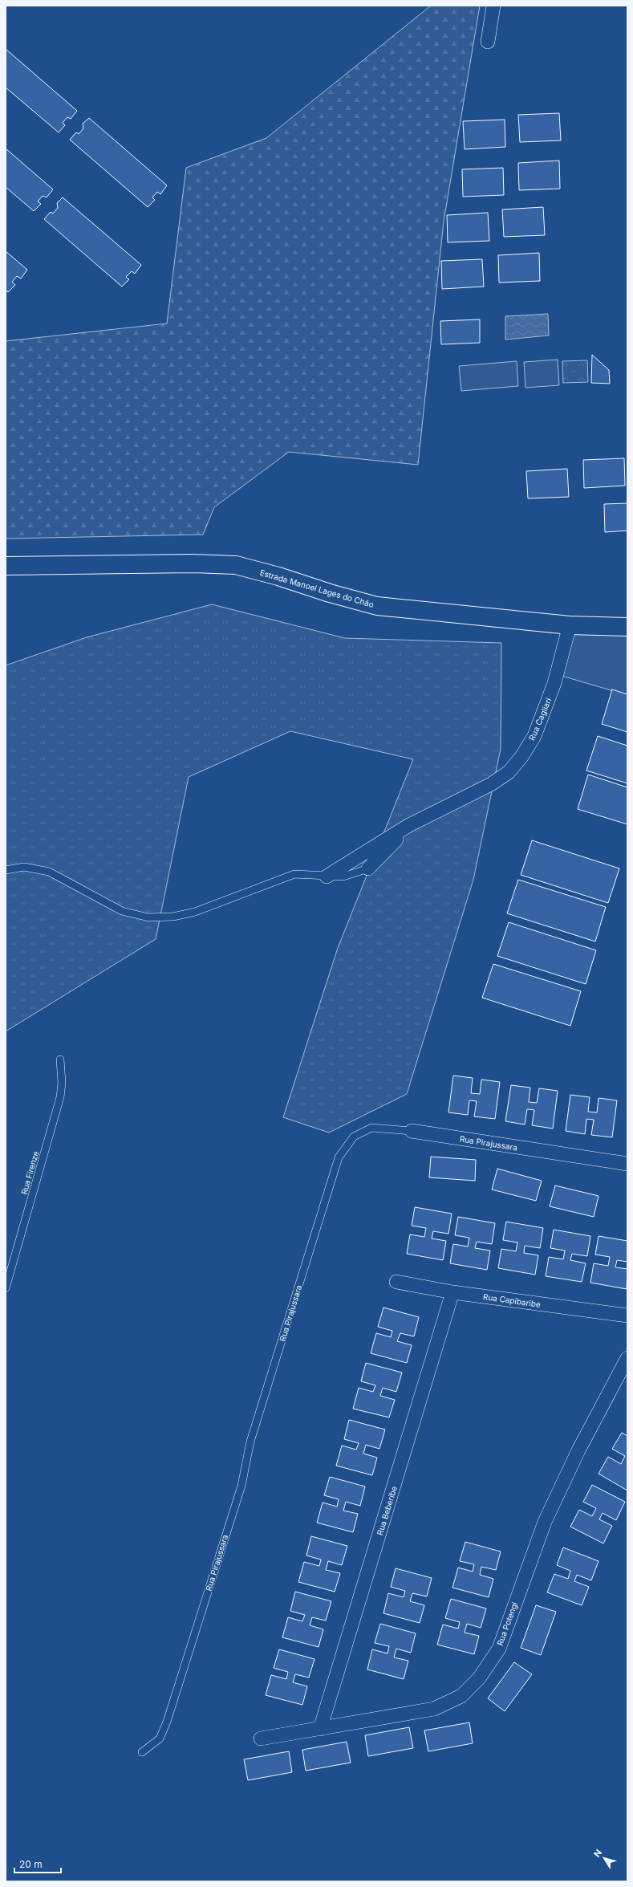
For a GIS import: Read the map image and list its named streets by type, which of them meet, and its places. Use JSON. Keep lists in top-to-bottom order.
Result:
{
  "streets": {
    "street": [
      "Estrada Manoel Lages do Chão",
      "Rua Cagliari",
      "Rua Pirajussara",
      "Rua Capibaribe",
      "Rua Beberibe",
      "Rua Potengi"
    ],
    "lane": ["Rua Firenze"]
  },
  "crossings": [
    ["Estrada Manoel Lages do Chão", "Rua Cagliari"],
    ["Rua Capibaribe", "Rua Beberibe"],
    ["Rua Beberibe", "Rua Potengi"]
  ],
  "scale_bar": "20 m",
  "north": "top left"
}
